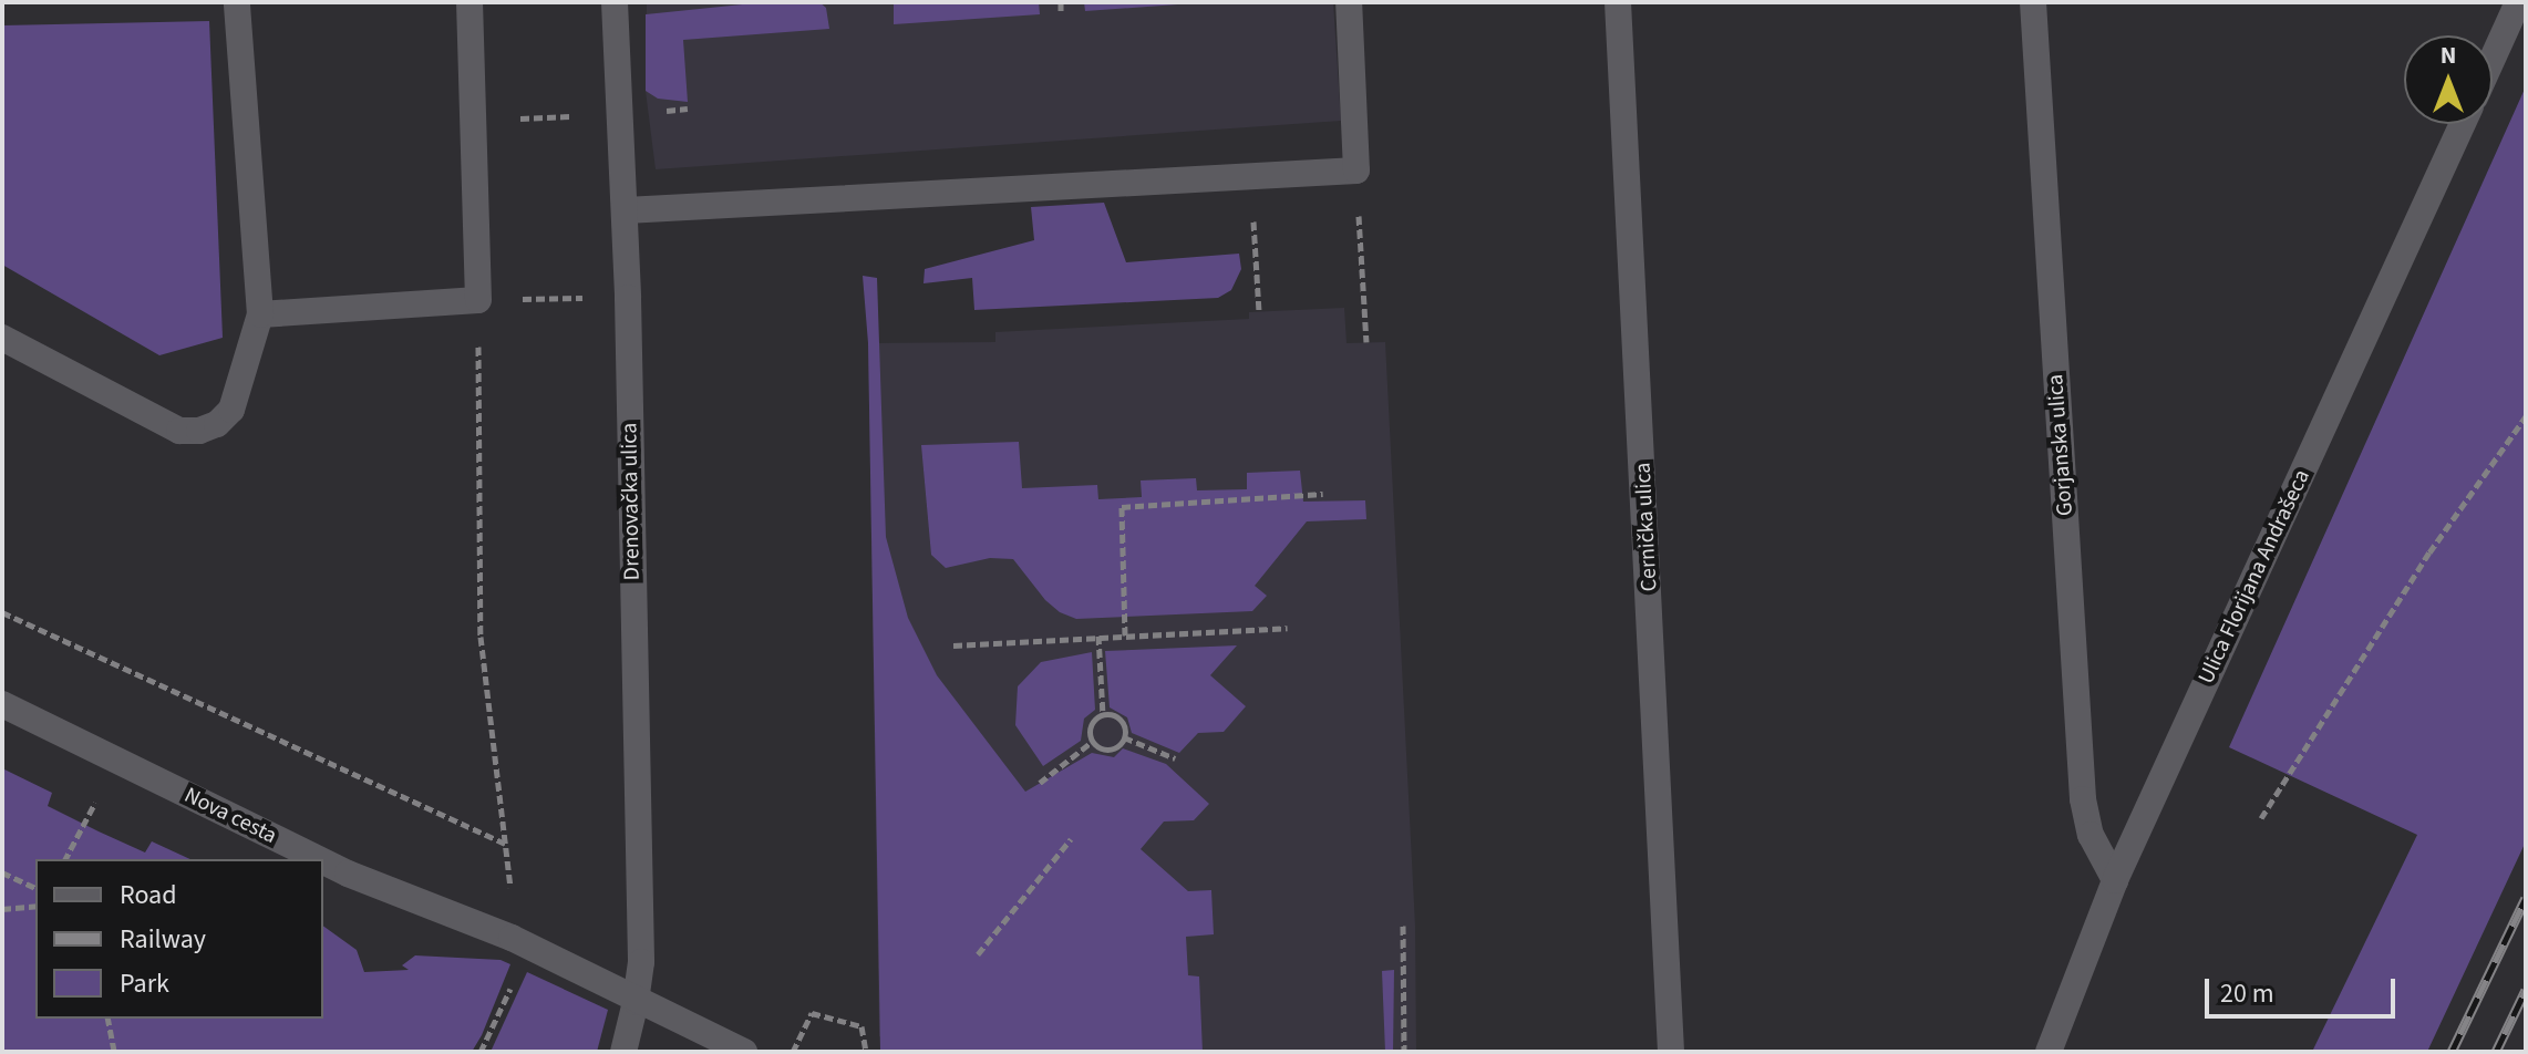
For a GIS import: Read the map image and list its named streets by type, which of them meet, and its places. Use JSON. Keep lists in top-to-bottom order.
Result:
{
  "streets": {
    "street": [
      "Gorjanska ulica",
      "Drenovačka ulica",
      "Cernička ulica",
      "Ulica Florijana Andrašeca",
      "Nova cesta"
    ]
  },
  "crossings": [
    ["Gorjanska ulica", "Ulica Florijana Andrašeca"],
    ["Drenovačka ulica", "Nova cesta"]
  ],
  "legend": ["Road", "Railway", "Park"],
  "scale_bar": "20 m",
  "north": "top"
}
